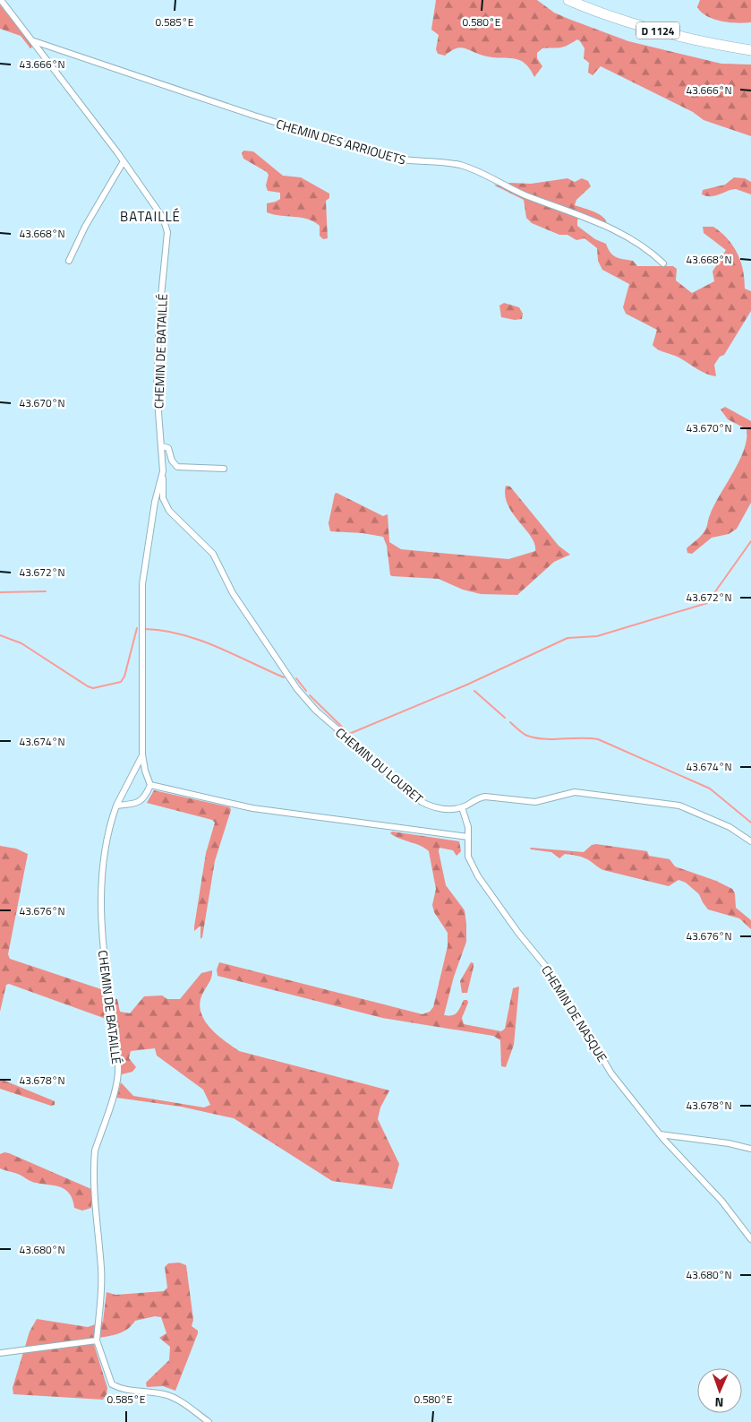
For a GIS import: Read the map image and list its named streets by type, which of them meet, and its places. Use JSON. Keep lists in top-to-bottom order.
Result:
{
  "streets": {
    "highway": ["D 1124"],
    "street": [
      "CHEMIN DES ARRIOUETS",
      "CHEMIN DE BATAILLÉ",
      "CHEMIN DU LOURET",
      "CHEMIN DE NASQUE"
    ]
  },
  "crossings": [
    ["CHEMIN DES ARRIOUETS", "CHEMIN DE BATAILLÉ"],
    ["CHEMIN DE BATAILLÉ", "CHEMIN DU LOURET"],
    ["CHEMIN DU LOURET", "CHEMIN DE NASQUE"]
  ],
  "districts": ["BATAILLÉ"],
  "north": "bottom",
  "coordinates": [
    "0.585°E",
    "0.580°E",
    "43.666°N",
    "43.668°N",
    "43.670°N",
    "43.672°N",
    "43.674°N",
    "43.676°N",
    "43.678°N",
    "43.680°N"
  ]
}
